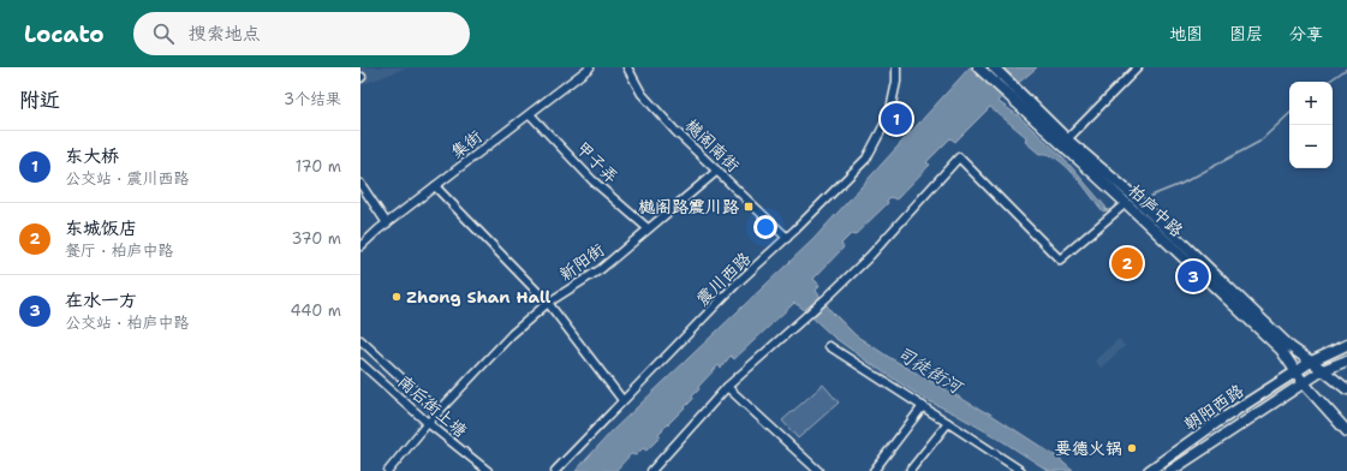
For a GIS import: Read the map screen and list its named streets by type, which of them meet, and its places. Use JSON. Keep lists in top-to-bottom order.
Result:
{
  "streets": {
    "main road": ["柏庐中路", "朝阳西路"],
    "street": [
      "集街",
      "樾阁南街",
      "甲子弄",
      "新阳街",
      "震川西路",
      "南后街上塘"
    ]
  },
  "crossings": [
    ["集街", "甲子弄"],
    ["樾阁南街", "新阳街"],
    ["樾阁南街", "震川西路"],
    ["甲子弄", "新阳街"],
    ["柏庐中路", "朝阳西路"],
    ["新阳街", "南后街上塘"]
  ],
  "water": ["司徒街河"],
  "places": {
    "transit": ["樾阁路震川路"],
    "other": ["Zhong Shan Hall", "要德火锅"]
  },
  "page": {
    "header": "Locato",
    "search": "搜索地点",
    "nav": ["地图", "图层", "分享"],
    "heading": ["附近", "3个结果"],
    "map_buttons": ["+", "−"],
    "pins": ["1", "2", "3"],
    "list": [
      {
        "mark": "1",
        "name": "东大桥",
        "note": "公交站 · 震川西路",
        "value": "170 m"
      },
      {
        "mark": "2",
        "name": "东城饭店",
        "note": "餐厅 · 柏庐中路",
        "value": "370 m"
      },
      {
        "mark": "3",
        "name": "在水一方",
        "note": "公交站 · 柏庐中路",
        "value": "440 m"
      }
    ]
  }
}
